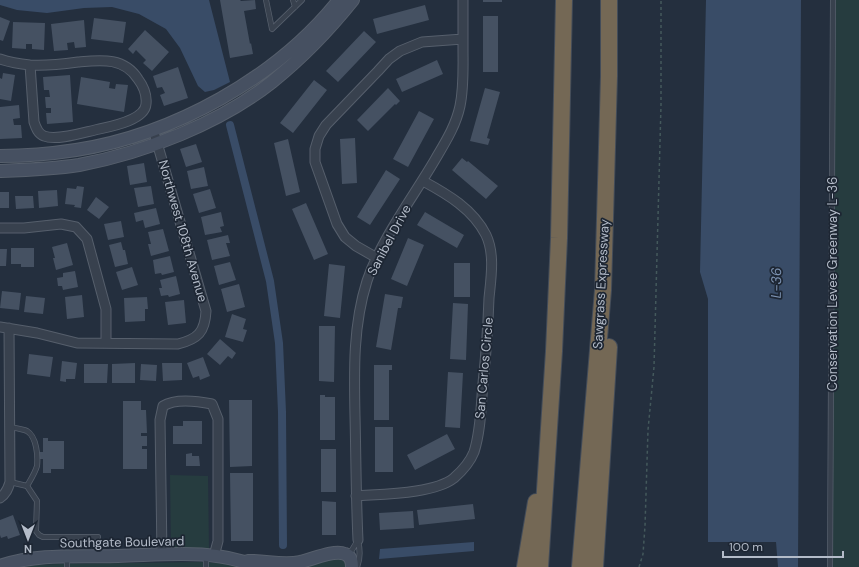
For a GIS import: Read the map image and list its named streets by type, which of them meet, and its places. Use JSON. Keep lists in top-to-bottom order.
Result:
{
  "streets": {
    "highway": ["Sawgrass Expressway"],
    "street": [
      "Northwest 108th Avenue",
      "Sanibel Drive",
      "San Carlos Circle",
      "Southgate Boulevard"
    ],
    "lane": ["Conservation Levee Greenway L-36"]
  },
  "crossings": [
    ["Sanibel Drive", "San Carlos Circle"]
  ],
  "water": ["L-36"],
  "scale_bar": "100 m",
  "north": "bottom"
}
